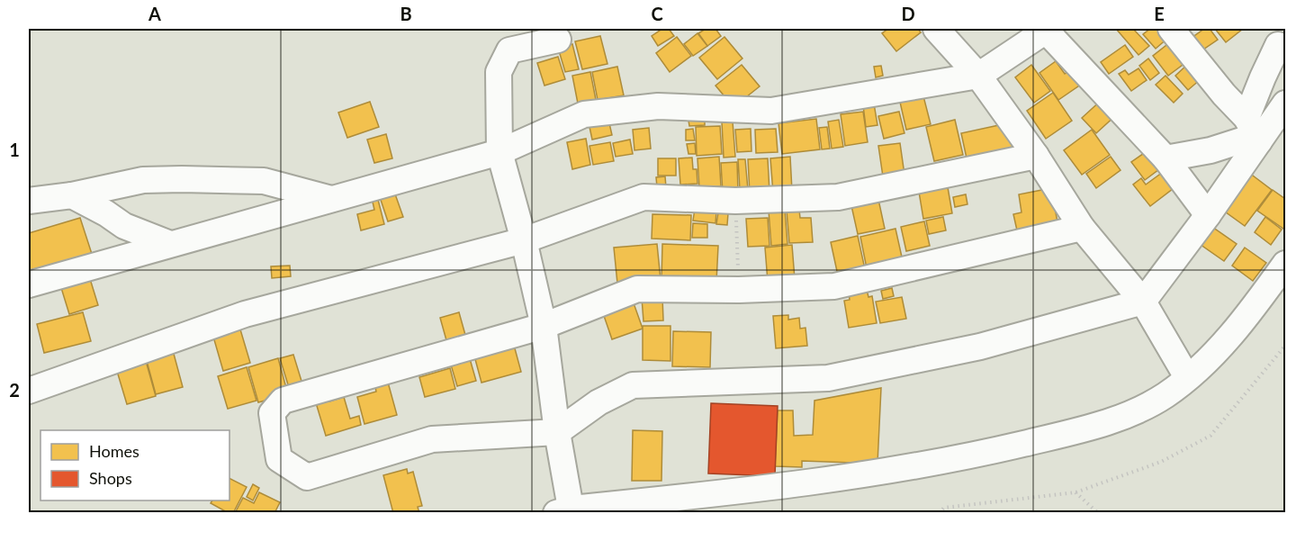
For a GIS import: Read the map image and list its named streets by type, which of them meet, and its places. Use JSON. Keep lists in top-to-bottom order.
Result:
{
  "legend": ["Homes", "Shops"],
  "grid": {
    "columns": [
      "A",
      "B",
      "C",
      "D",
      "E"
    ],
    "rows": ["1", "2"]
  }
}
